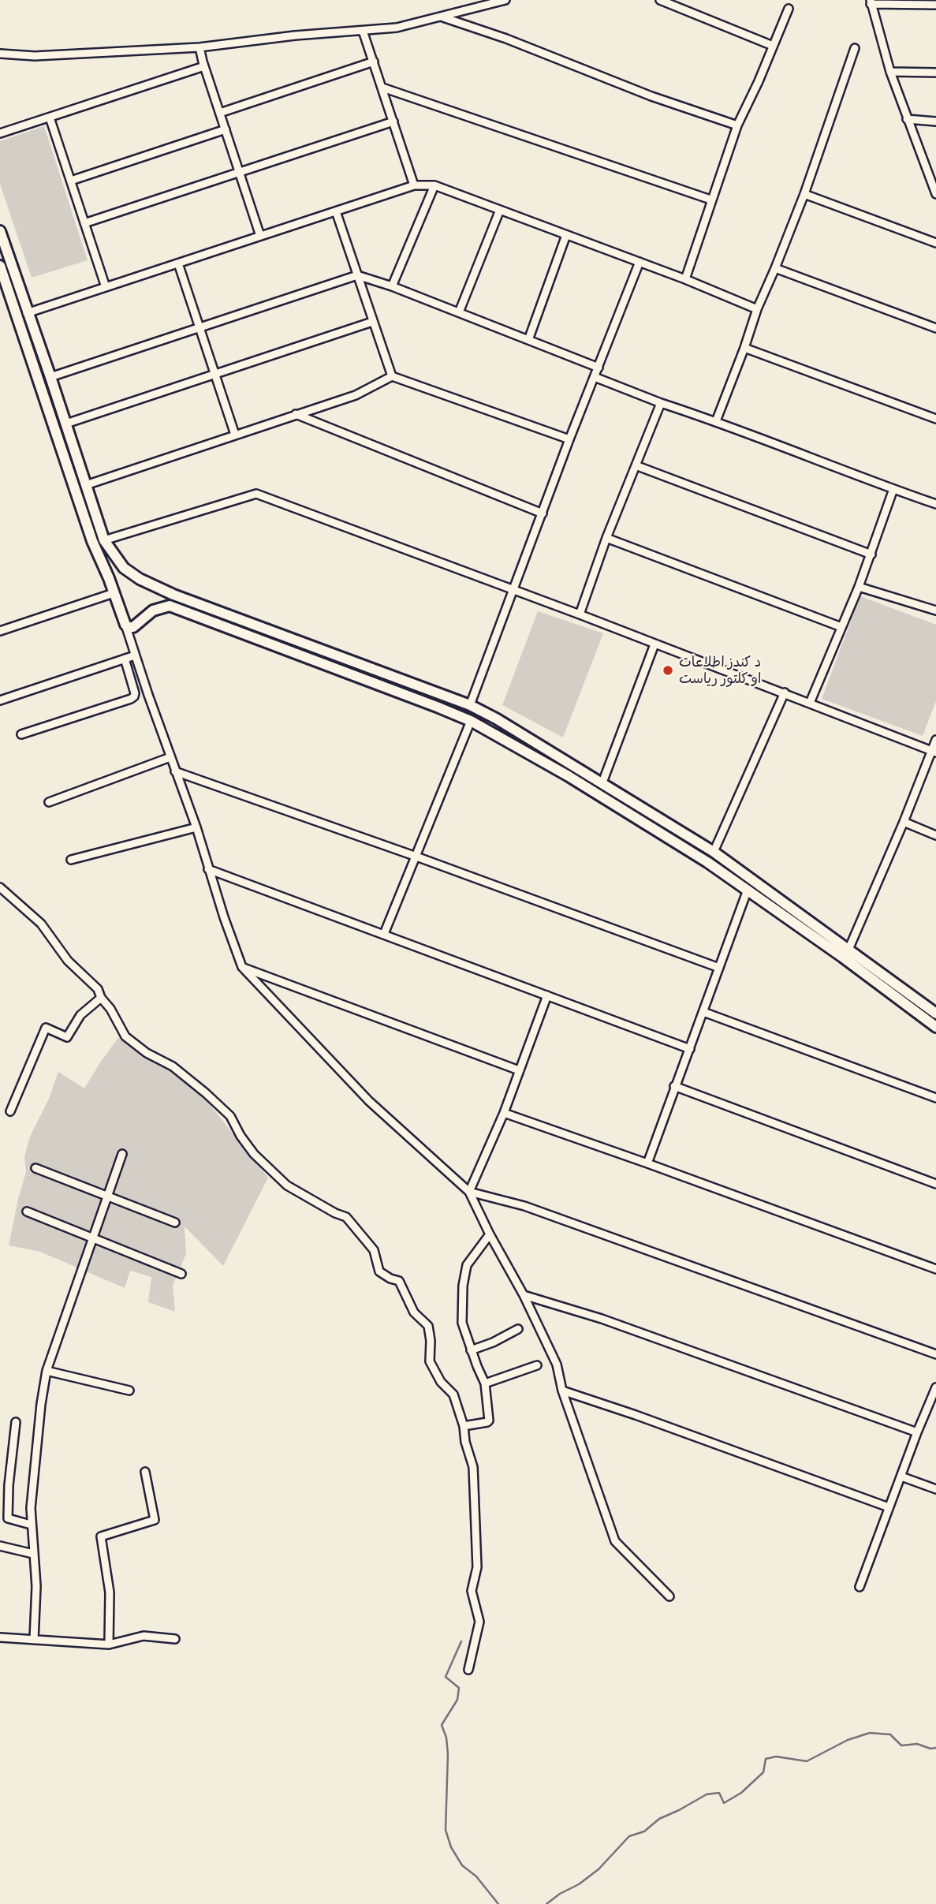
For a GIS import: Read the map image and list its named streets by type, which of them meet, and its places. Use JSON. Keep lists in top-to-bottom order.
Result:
{
  "places": ["د کندز اطلاعات او کلتور ریاست"]
}
